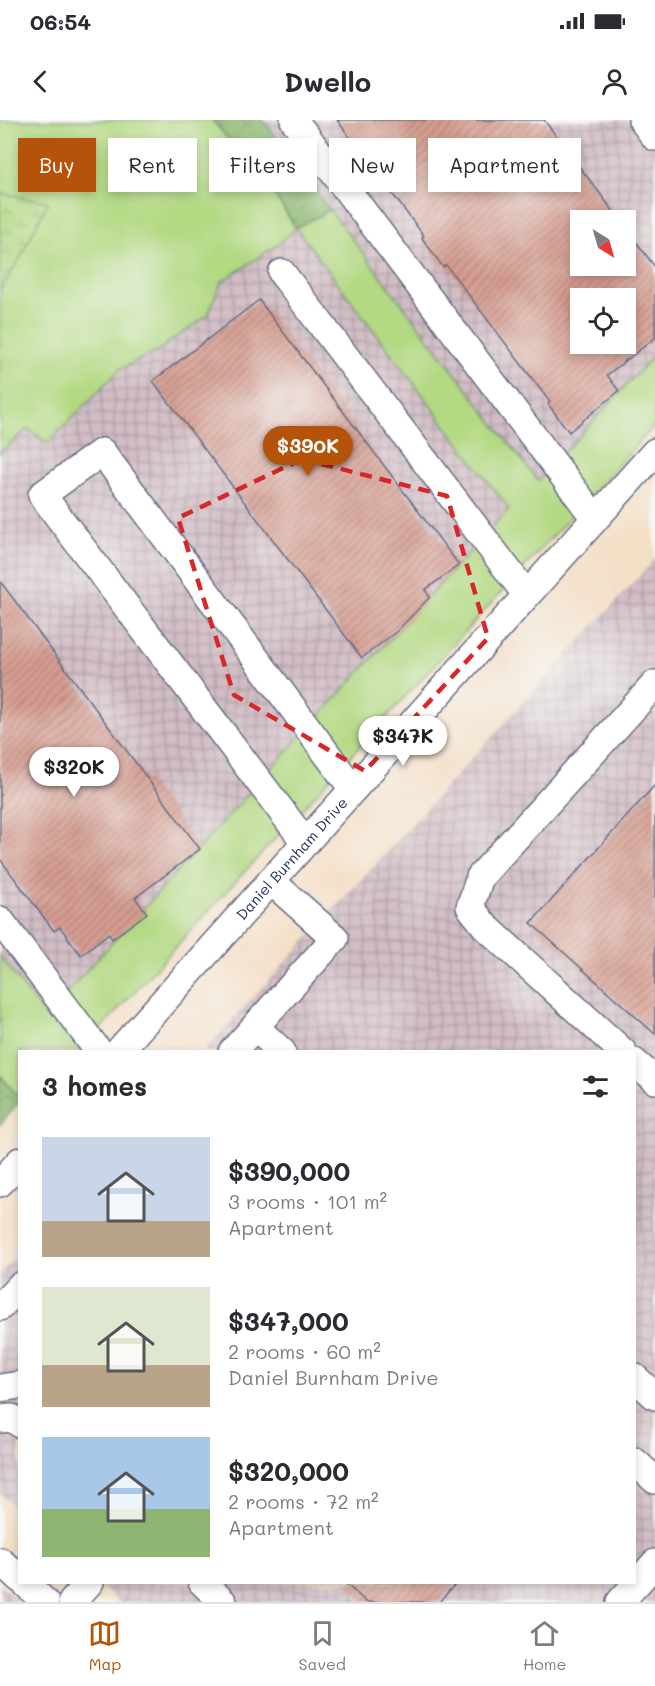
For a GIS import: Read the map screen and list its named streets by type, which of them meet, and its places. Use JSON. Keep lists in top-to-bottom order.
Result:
{
  "streets": {
    "street": ["Daniel Burnham Drive"]
  },
  "north": "bottom right",
  "page": {
    "status": "06:54",
    "header": "Dwello",
    "chip": [
      "Buy",
      "Rent",
      "Filters",
      "New",
      "Apartment"
    ],
    "price": ["$390K", "$347K", "$320K"],
    "heading": "3 homes",
    "list": [
      {
        "name": "$390,000",
        "note": "3 rooms · 101 m² · Apartment"
      },
      {
        "name": "$347,000",
        "note": "2 rooms · 60 m² · Daniel Burnham Drive"
      },
      {
        "name": "$320,000",
        "note": "2 rooms · 72 m² · Apartment"
      }
    ],
    "tabs": ["Map", "Saved", "Home"]
  }
}
